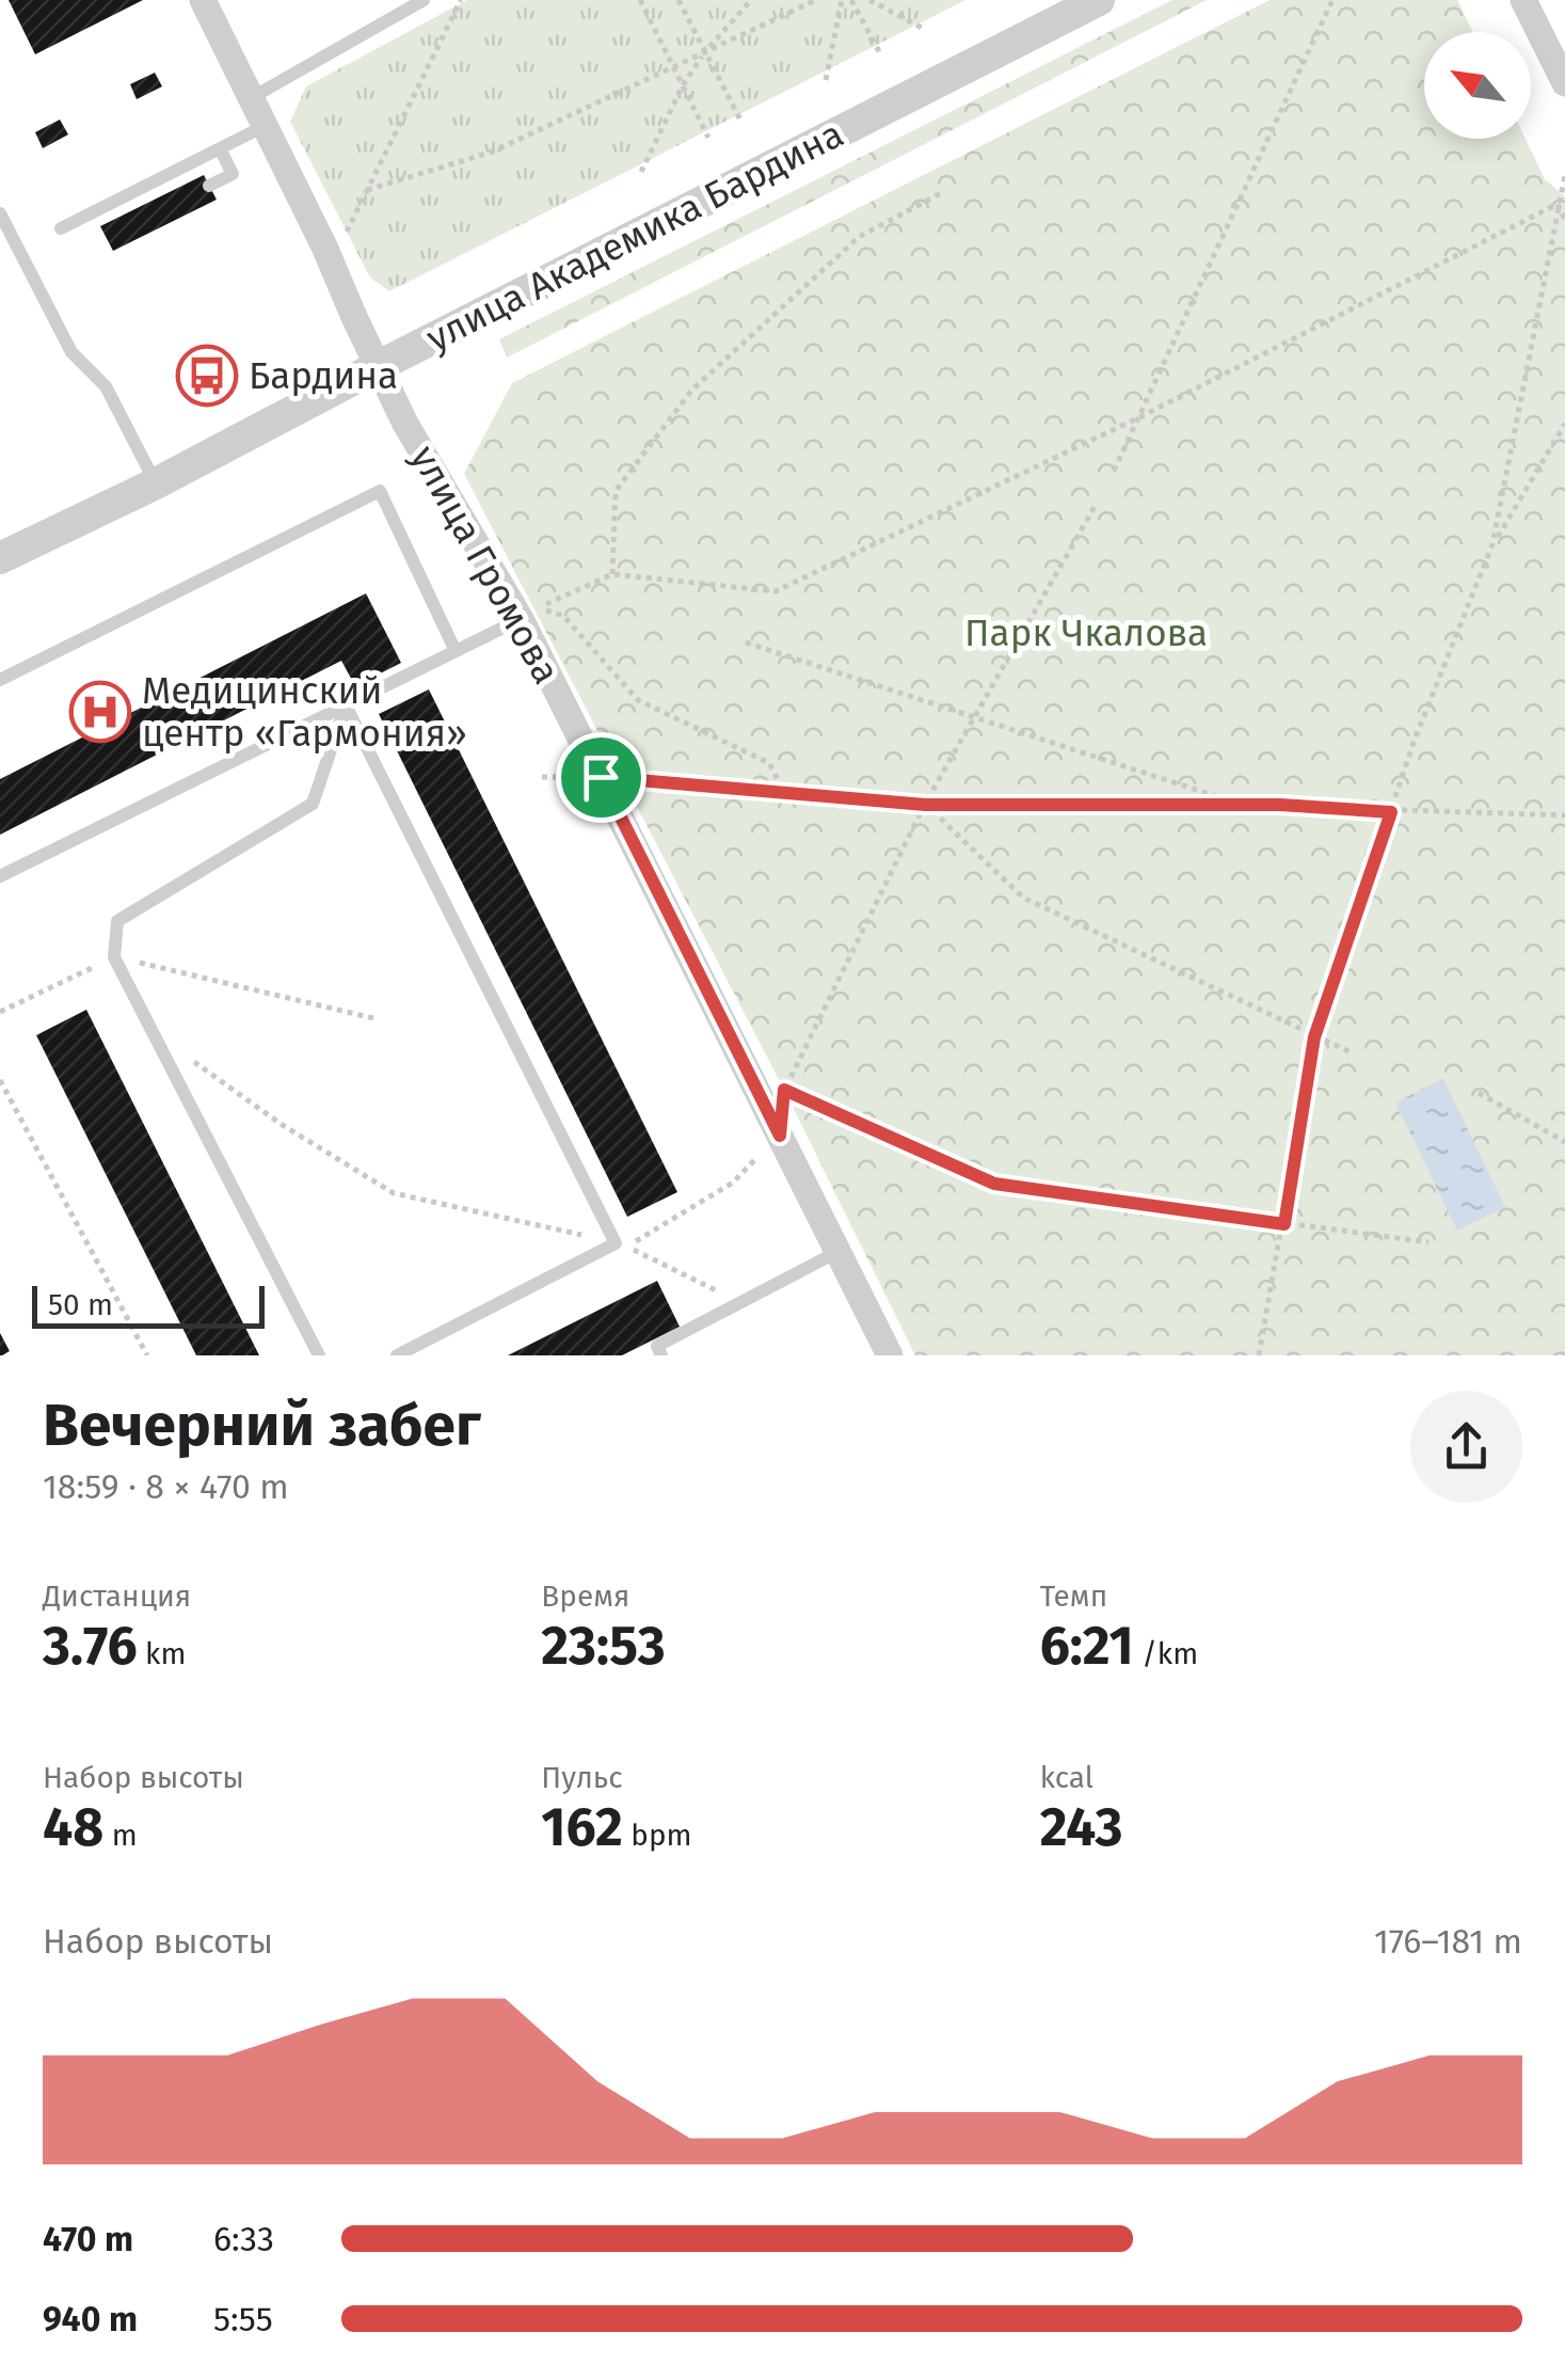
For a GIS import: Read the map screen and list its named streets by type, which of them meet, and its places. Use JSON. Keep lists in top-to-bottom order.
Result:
{
  "streets": {
    "street": ["улица Академика Бардина", "улица Громова"]
  },
  "crossings": [
    ["улица Академика Бардина", "улица Громова"]
  ],
  "parks": ["Парк Чкалова"],
  "places": {
    "bus stop": ["Бардина"],
    "hospital": ["Медицинский центр «Гармония»"]
  },
  "scale_bar": "50 m",
  "north": "top left",
  "page": {
    "scale": "50 m",
    "heading": ["Вечерний забег", "18:59 · 8 × 470 m"],
    "stats": [
      ["Дистанция", "3.76 km"],
      ["Время", "23:53"],
      ["Темп", "6:21 /km"],
      ["Набор высоты", "48 m"],
      ["Пульс", "162 bpm"],
      ["kcal", "243"]
    ],
    "chart": ["Набор высоты", "176–181 m"],
    "list": [
      {
        "name": "470 m",
        "note": "6:33"
      },
      {
        "name": "940 m",
        "note": "5:55"
      }
    ]
  }
}
